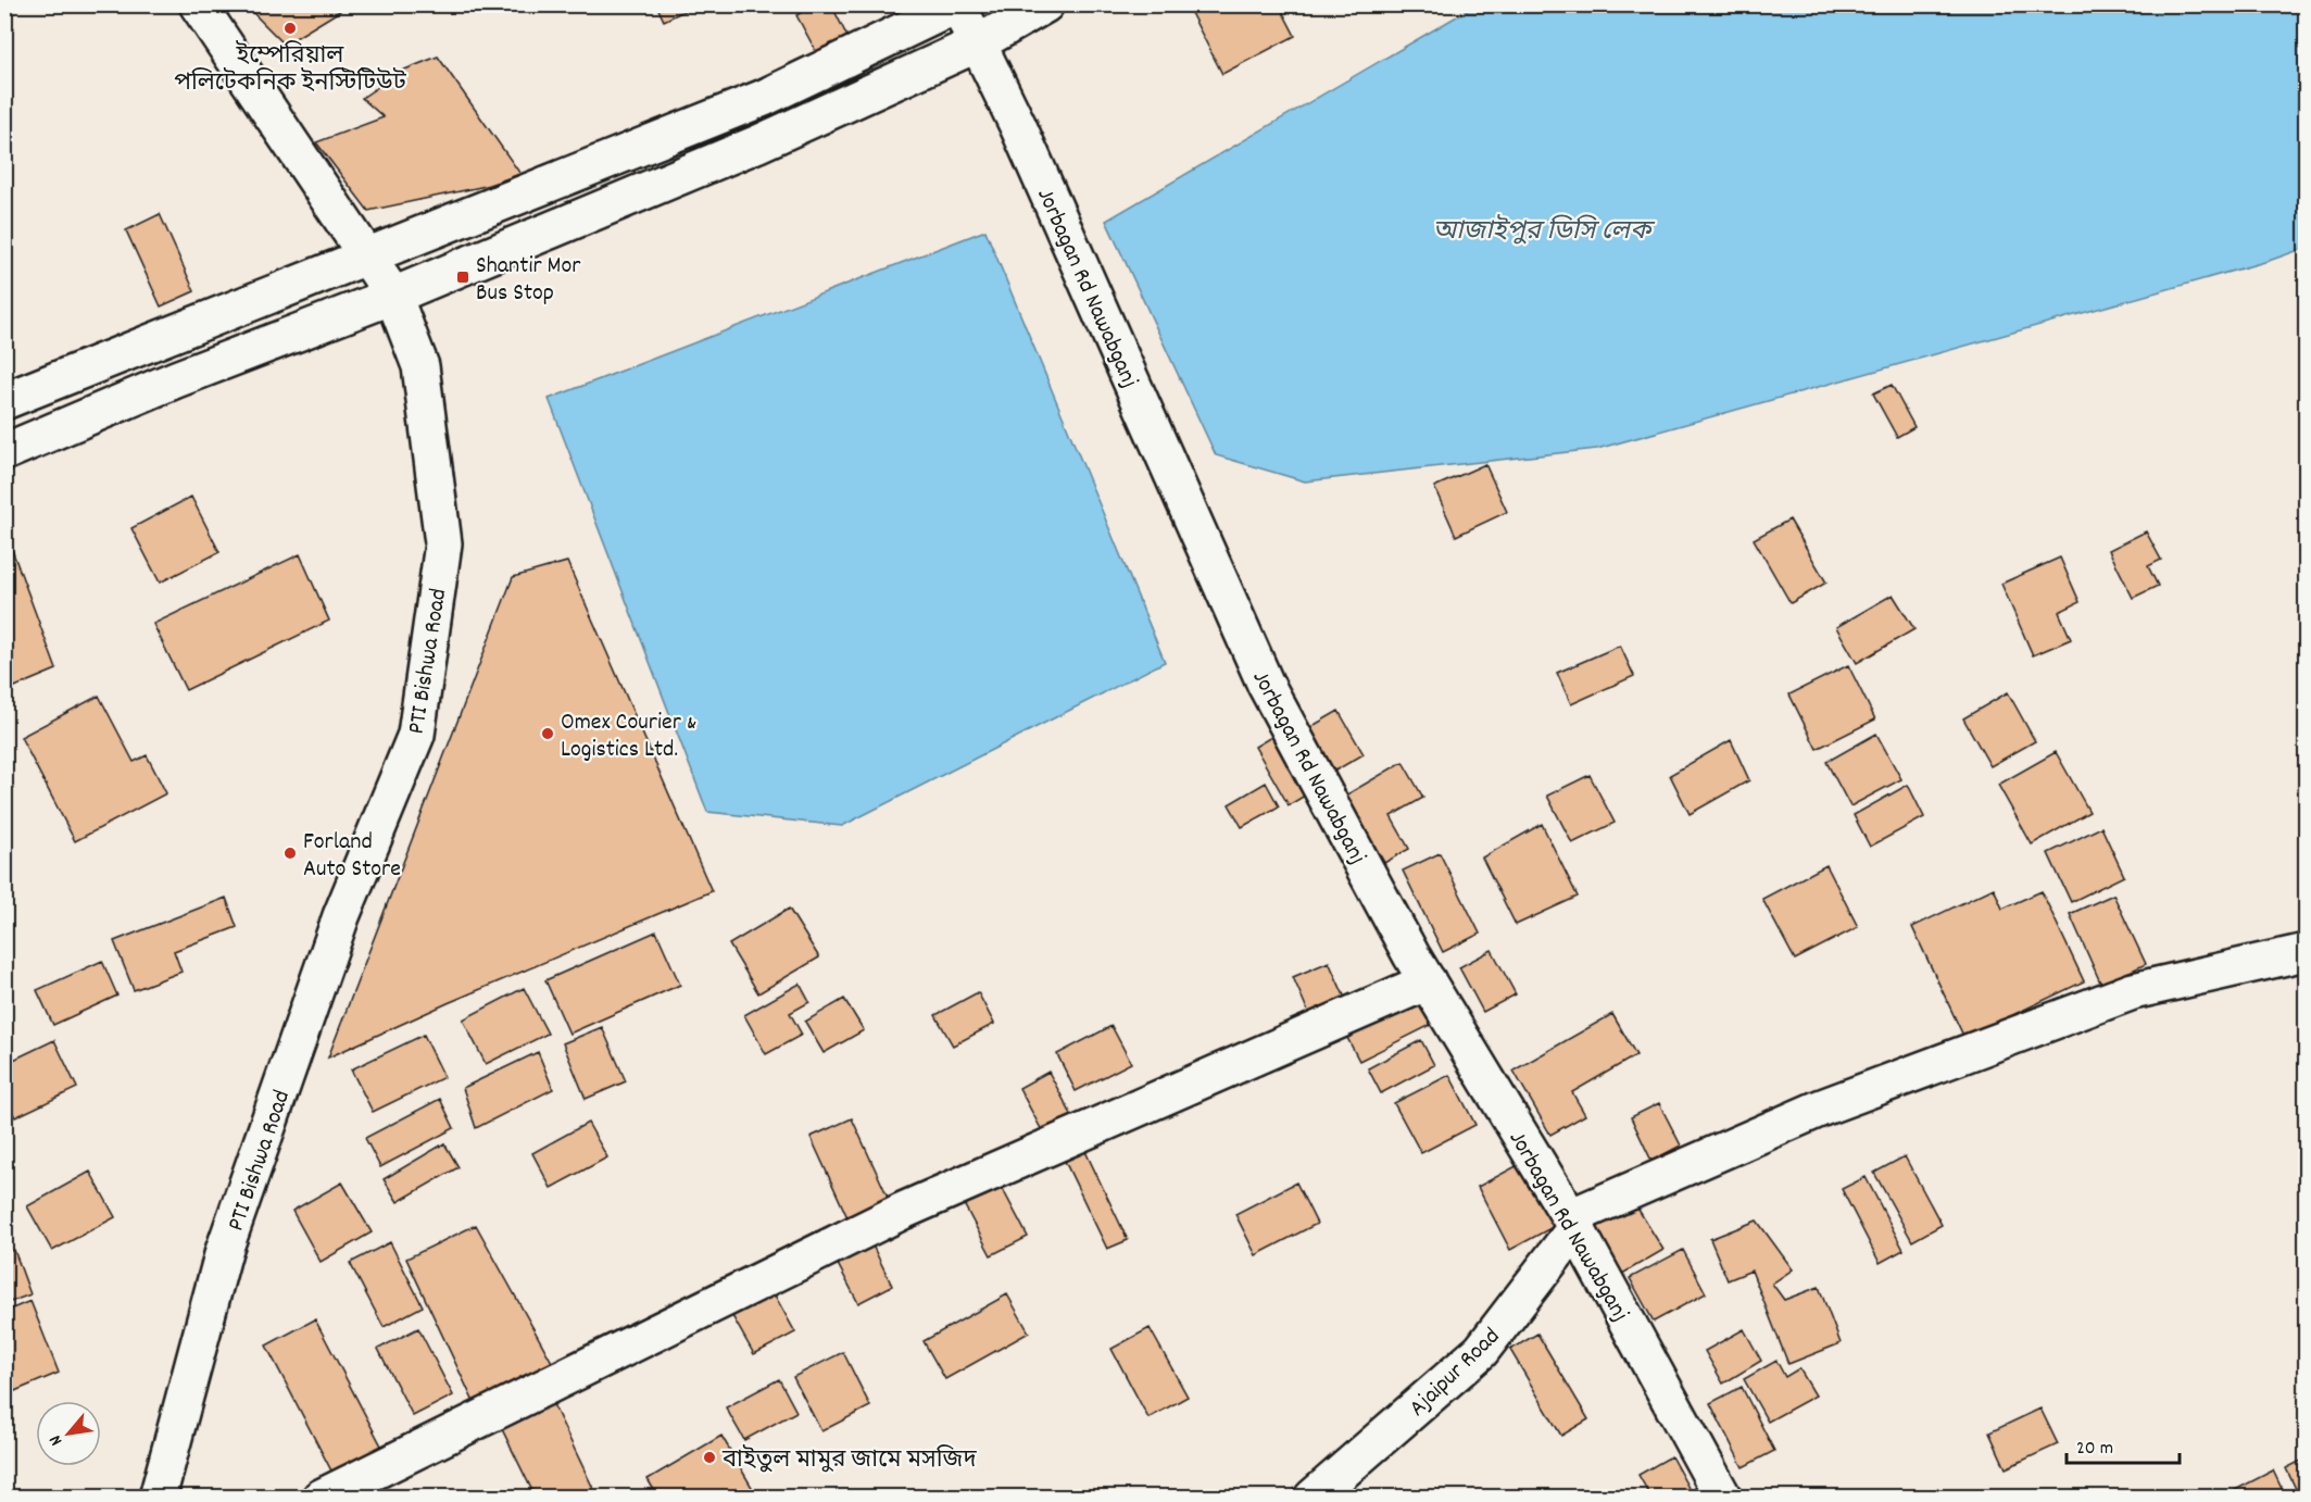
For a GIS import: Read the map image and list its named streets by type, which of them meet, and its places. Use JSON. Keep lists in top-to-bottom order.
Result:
{
  "streets": {
    "main road": ["Jorbagan Rd Nawabganj", "PTI Bishwa Road", "Ajaipur Road"]
  },
  "crossings": [
    ["Jorbagan Rd Nawabganj", "Ajaipur Road"]
  ],
  "water": ["আজাইপুর ডিসি লেক"],
  "places": {
    "other": [
      "ইম্পেরিয়াল পলিটেকনিক ইনস্টিটিউট",
      "Omex Courier & Logistics Ltd.",
      "Forland Auto Store",
      "বাইতুল মামুর জামে মসজিদ"
    ],
    "transit": ["Shantir Mor Bus Stop"]
  },
  "scale_bar": "20 m",
  "north": "bottom left"
}
